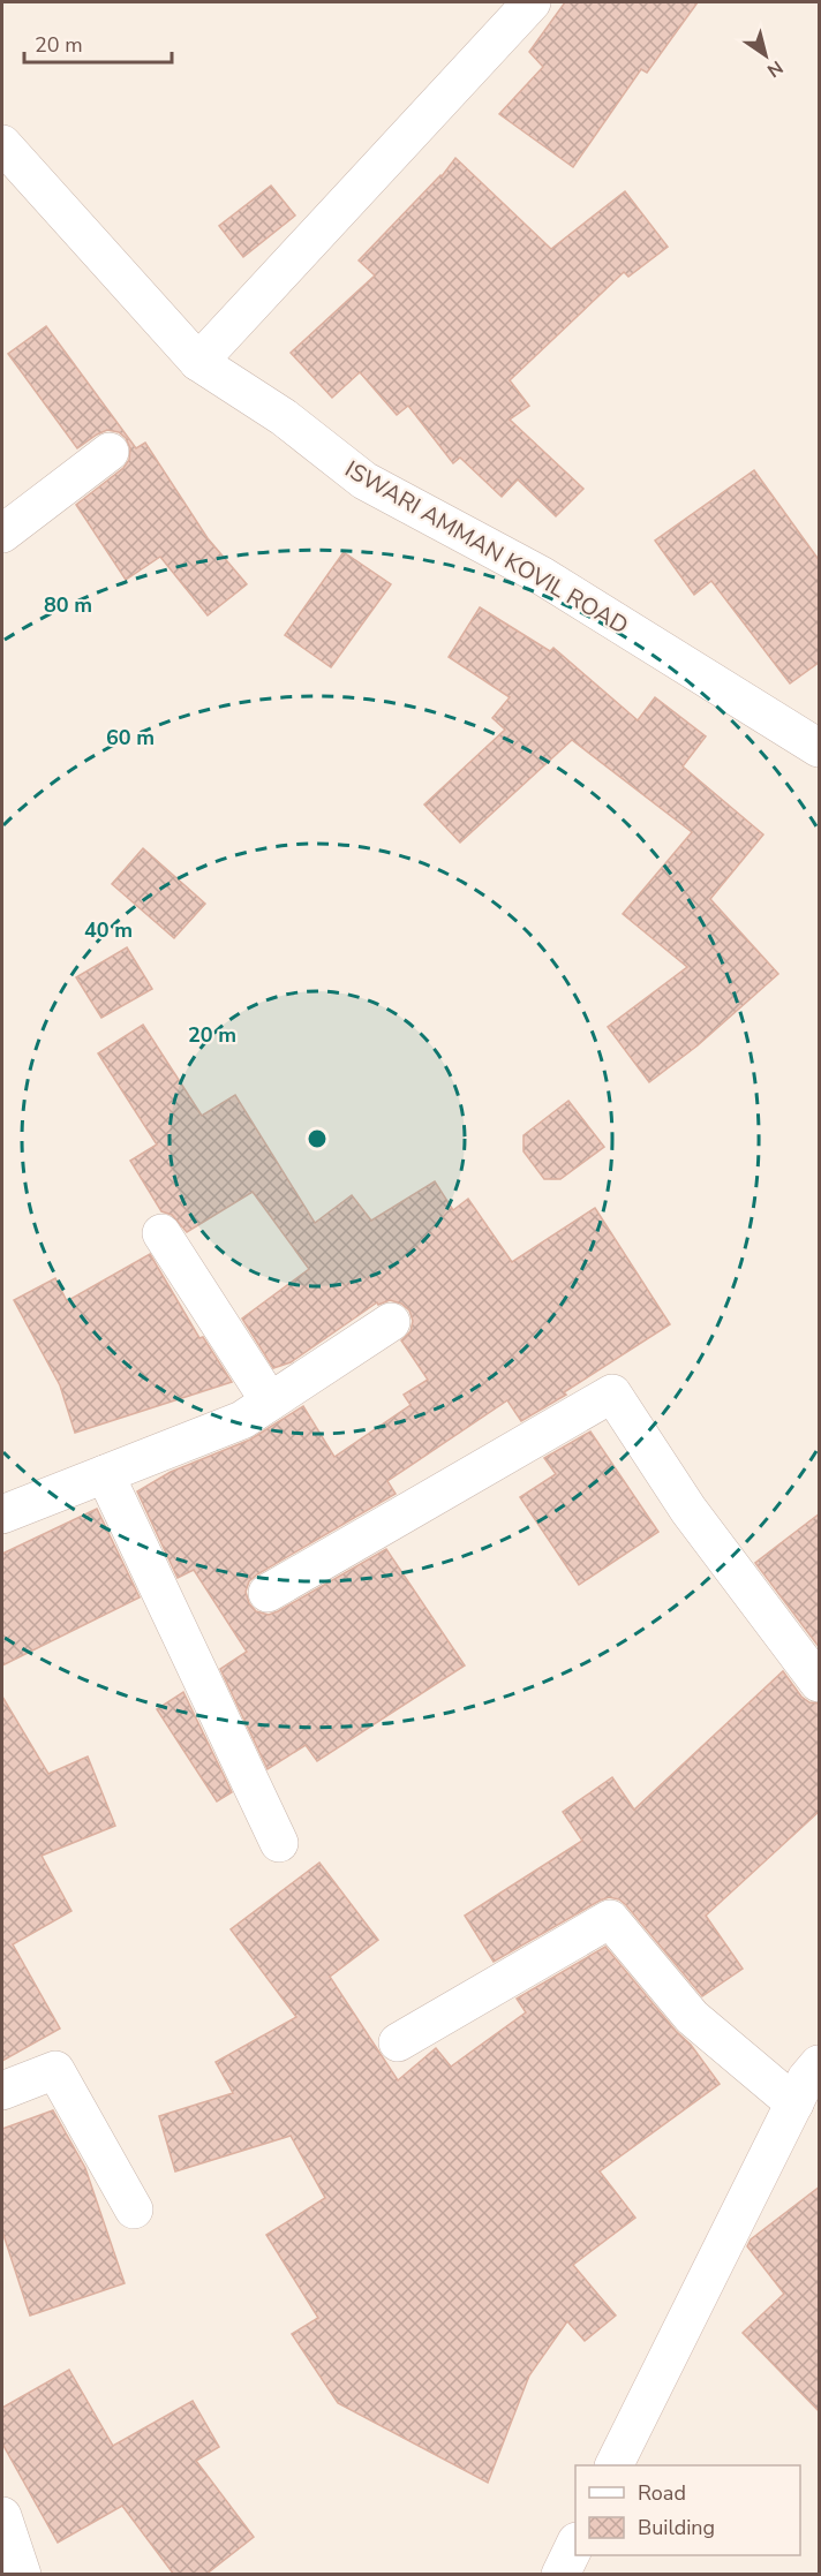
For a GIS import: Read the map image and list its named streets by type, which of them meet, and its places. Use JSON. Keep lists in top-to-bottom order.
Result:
{
  "streets": {
    "street": ["ISWARI AMMAN KOVIL ROAD"]
  },
  "legend": ["Road", "Building"],
  "scale_bar": "20 m",
  "north": "bottom right",
  "rings": [
    "80 m",
    "60 m",
    "40 m",
    "20 m"
  ]
}
